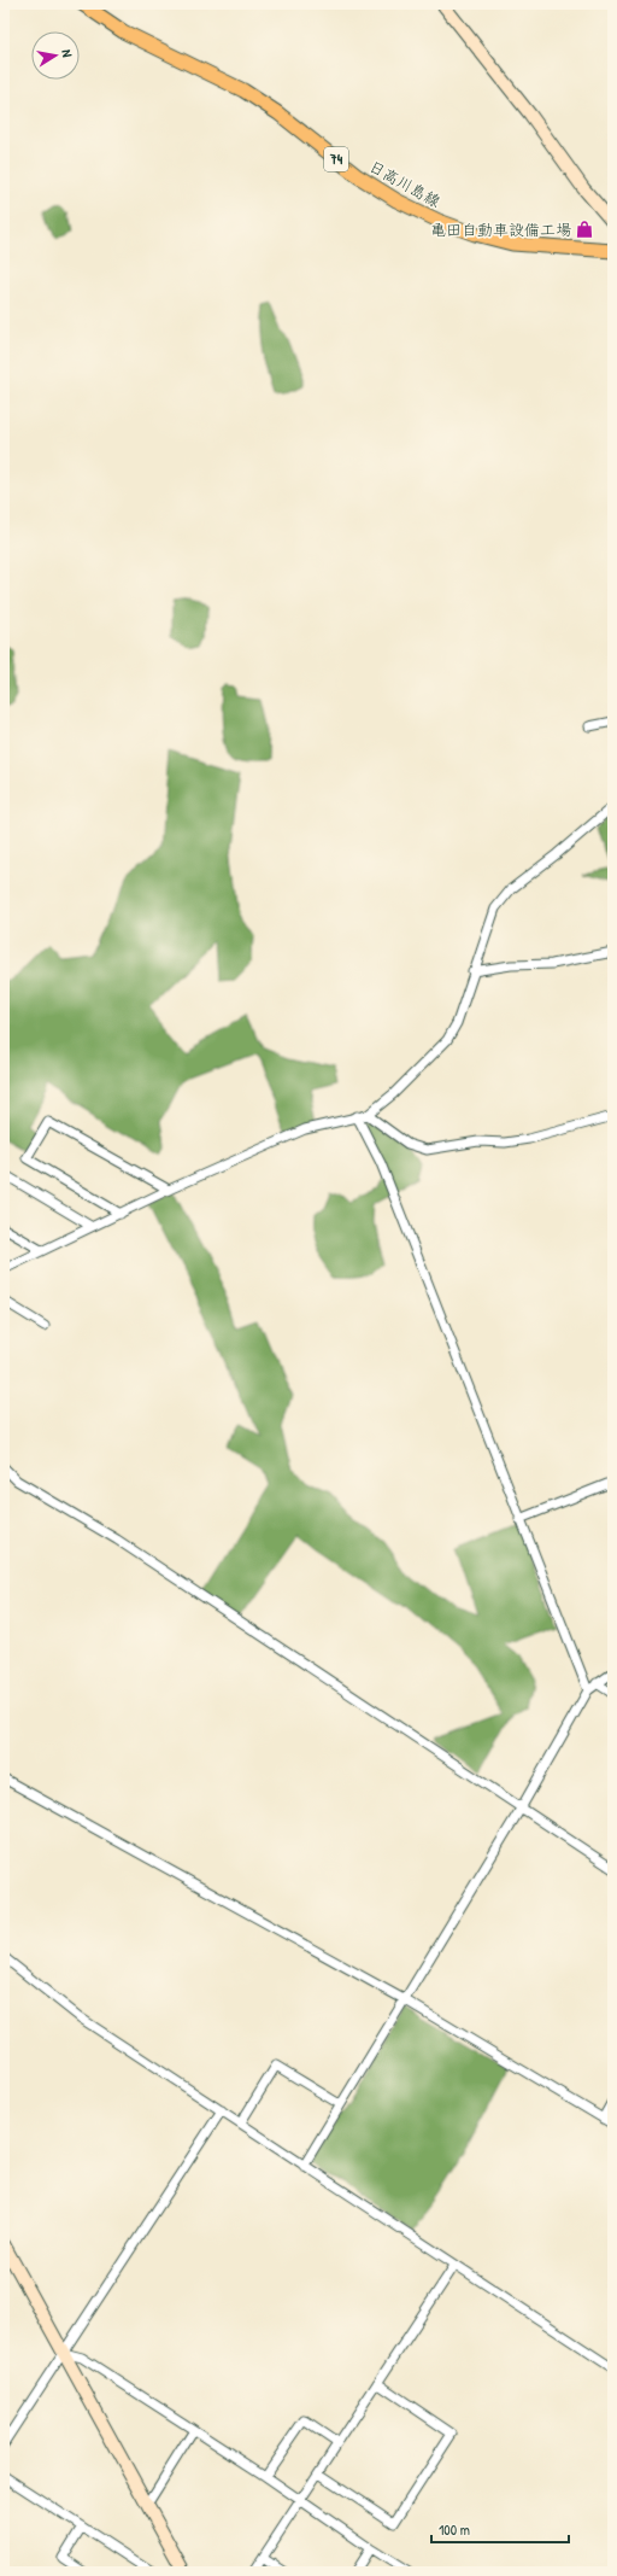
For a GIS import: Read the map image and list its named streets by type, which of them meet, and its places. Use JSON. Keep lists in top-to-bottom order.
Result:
{
  "streets": {
    "main road": ["74", "日高川島線"]
  },
  "places": {
    "shop": ["亀田自動車設備工場"]
  },
  "scale_bar": "100 m",
  "north": "right"
}
